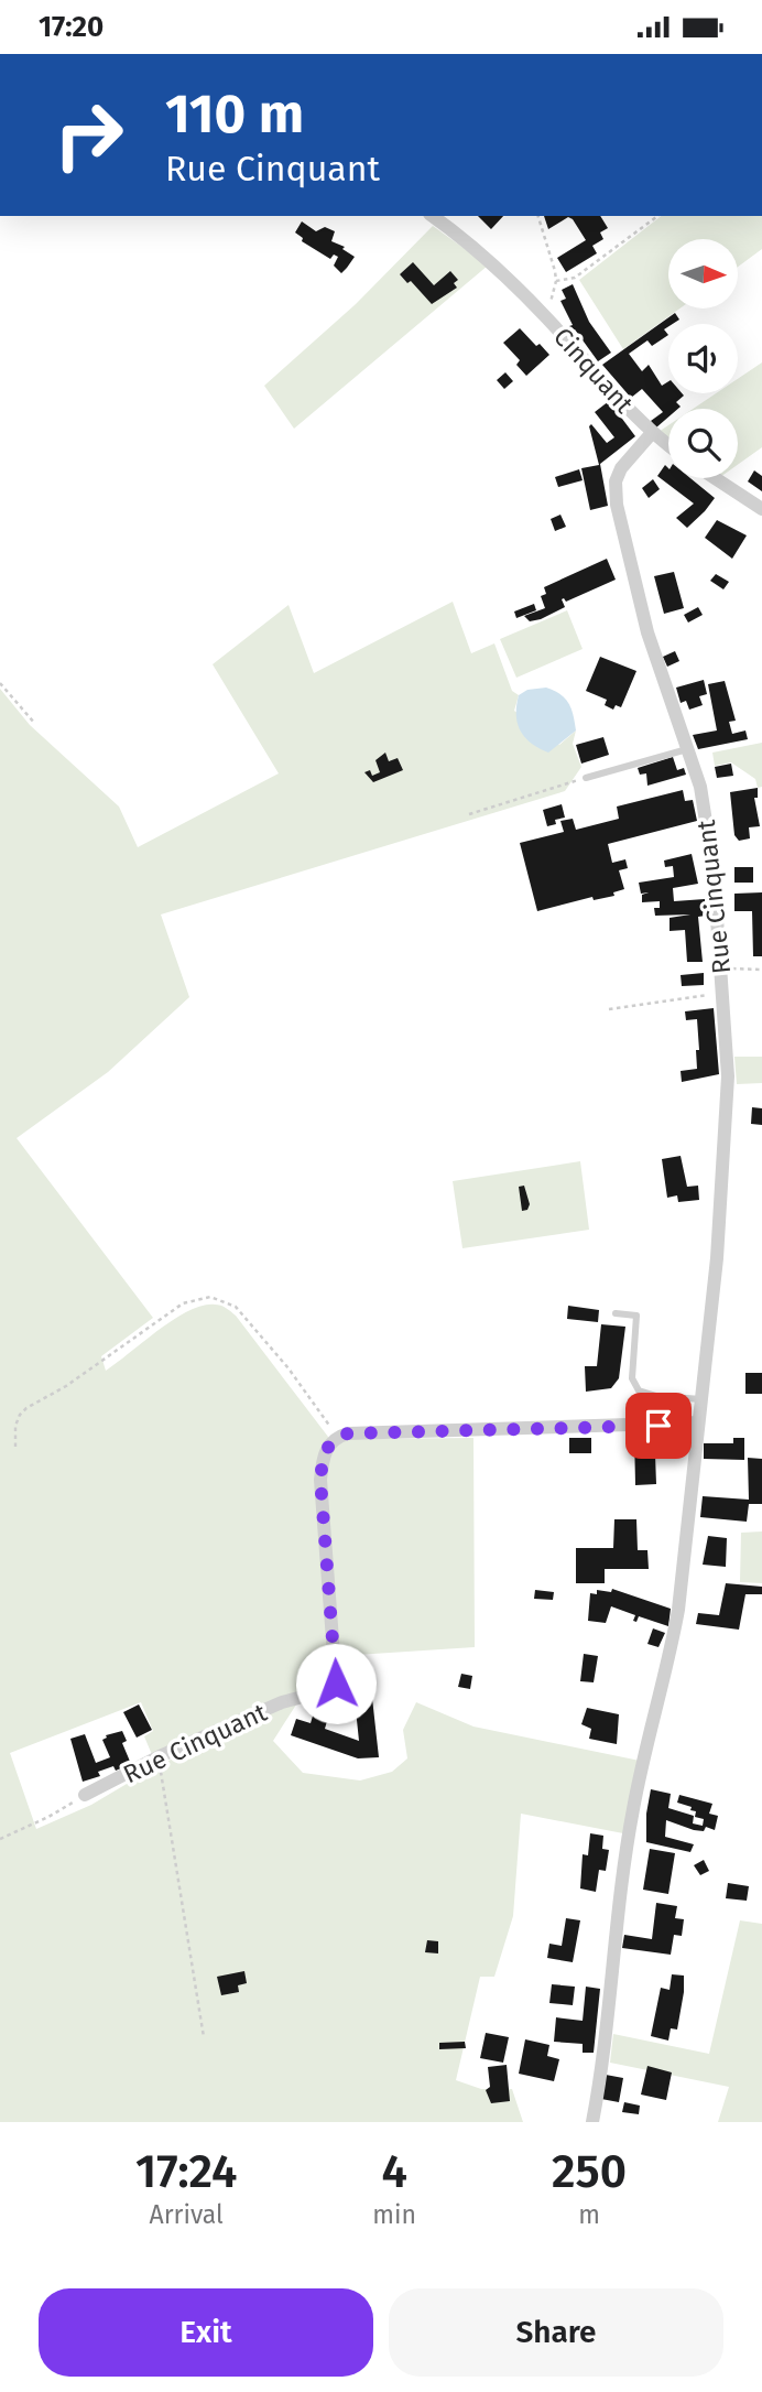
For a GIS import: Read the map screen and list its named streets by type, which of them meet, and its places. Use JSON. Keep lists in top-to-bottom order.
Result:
{
  "streets": {
    "street": ["Cinquant", "Rue Cinquant"]
  },
  "crossings": [
    ["Cinquant", "Rue Cinquant"]
  ],
  "north": "right",
  "page": {
    "status": "17:20",
    "turn": ["110 m", "Rue Cinquant"],
    "eta": [
      "17:24",
      "Arrival",
      "4",
      "min",
      "250",
      "m"
    ],
    "buttons": ["Exit", "Share"]
  }
}
